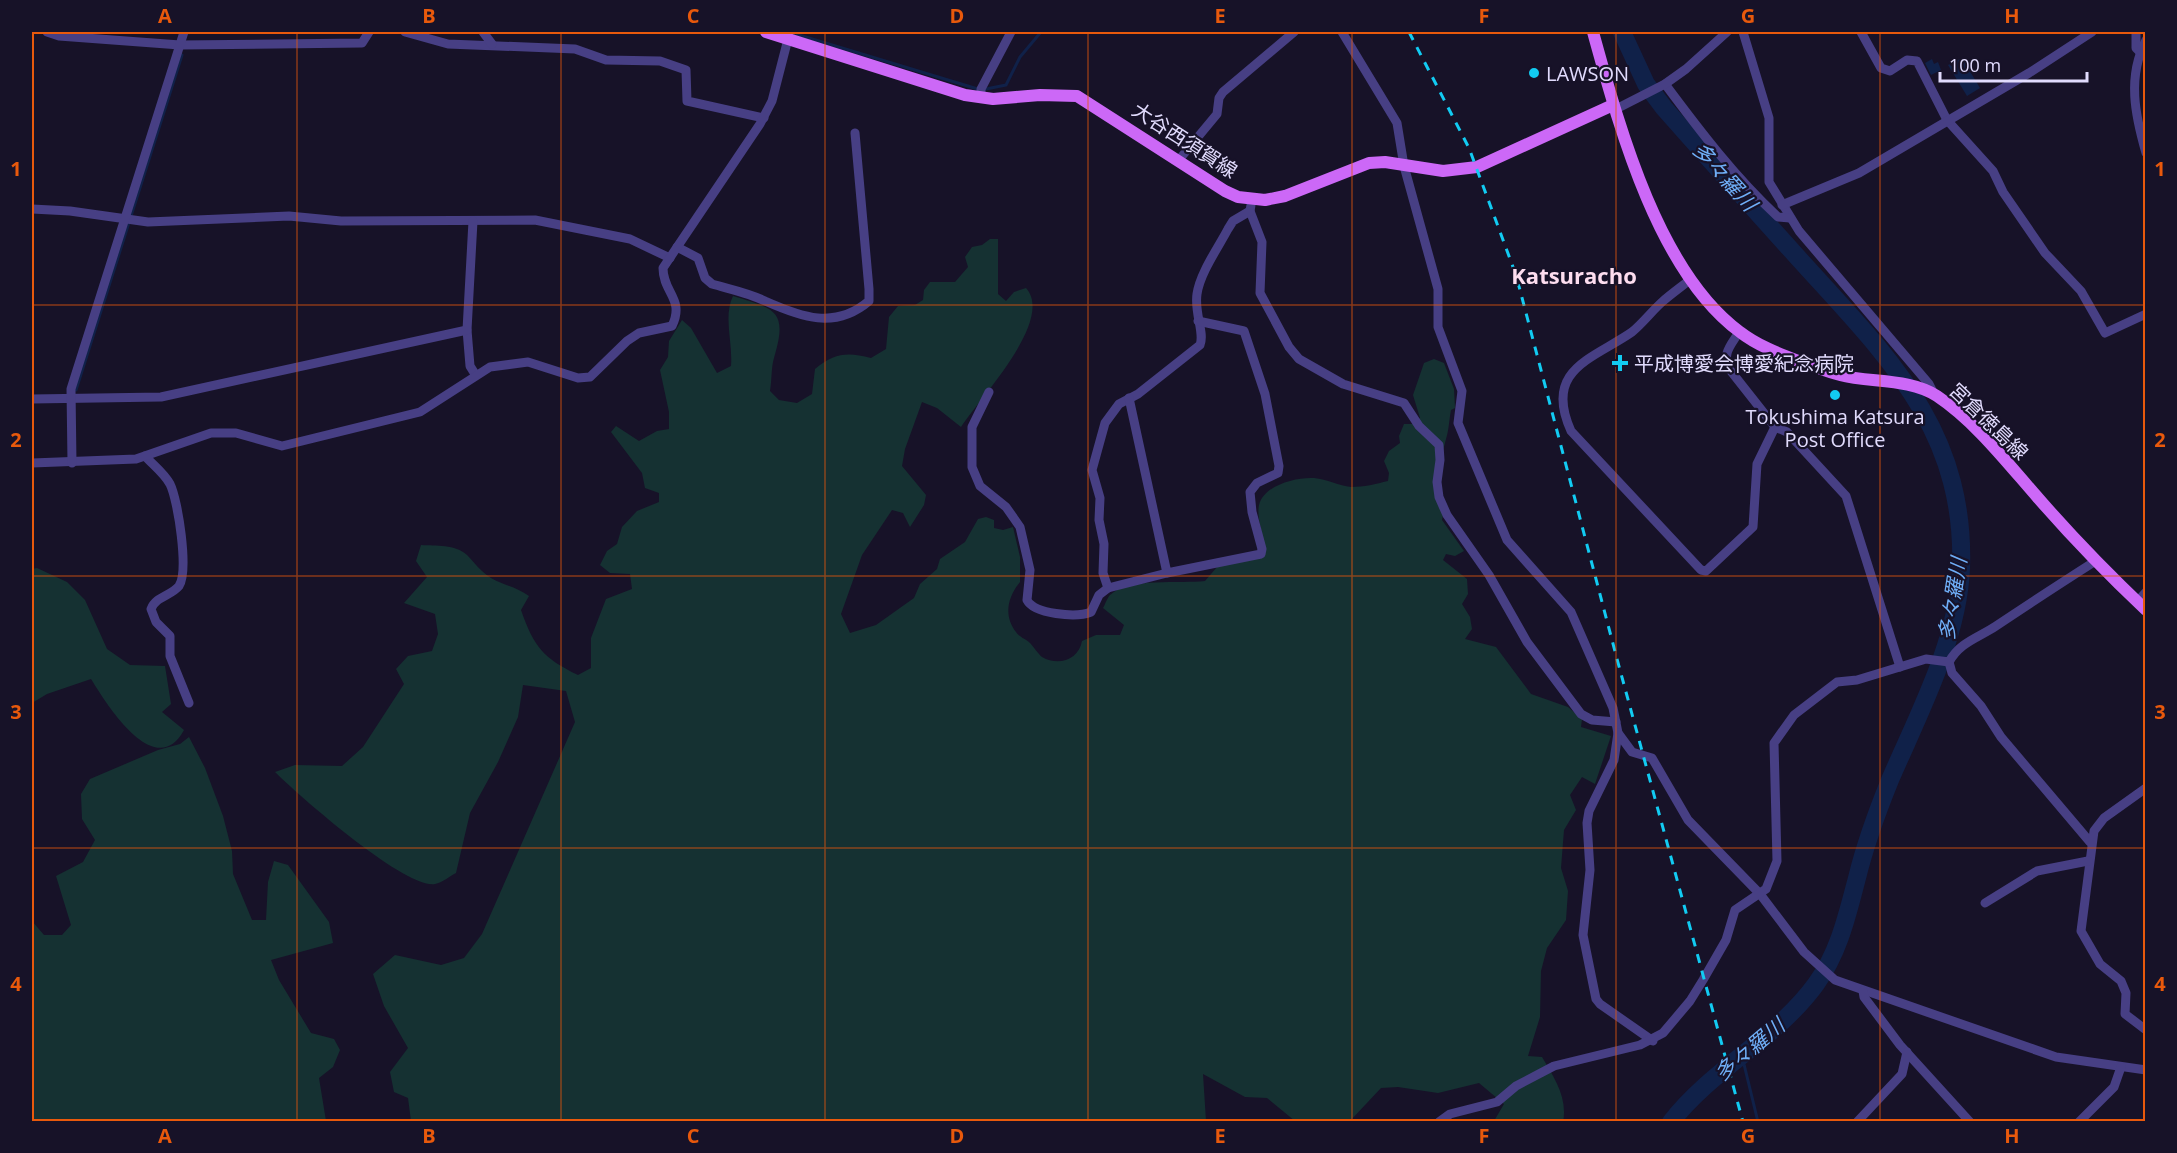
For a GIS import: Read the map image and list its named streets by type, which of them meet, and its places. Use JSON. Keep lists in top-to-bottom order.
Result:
{
  "streets": {
    "main road": ["大谷西須賀線", "宮倉徳島線"]
  },
  "crossings": [
    ["大谷西須賀線", "宮倉徳島線"]
  ],
  "districts": ["Katsuracho"],
  "water": ["多々羅川"],
  "places": {
    "other": ["LAWSON", "Tokushima Katsura Post Office"],
    "health": ["平成博愛会博愛紀念病院"]
  },
  "scale_bar": "100 m",
  "grid": {
    "columns": [
      "A",
      "B",
      "C",
      "D",
      "E",
      "F",
      "G",
      "H"
    ],
    "rows": [
      "1",
      "2",
      "3",
      "4"
    ]
  }
}
